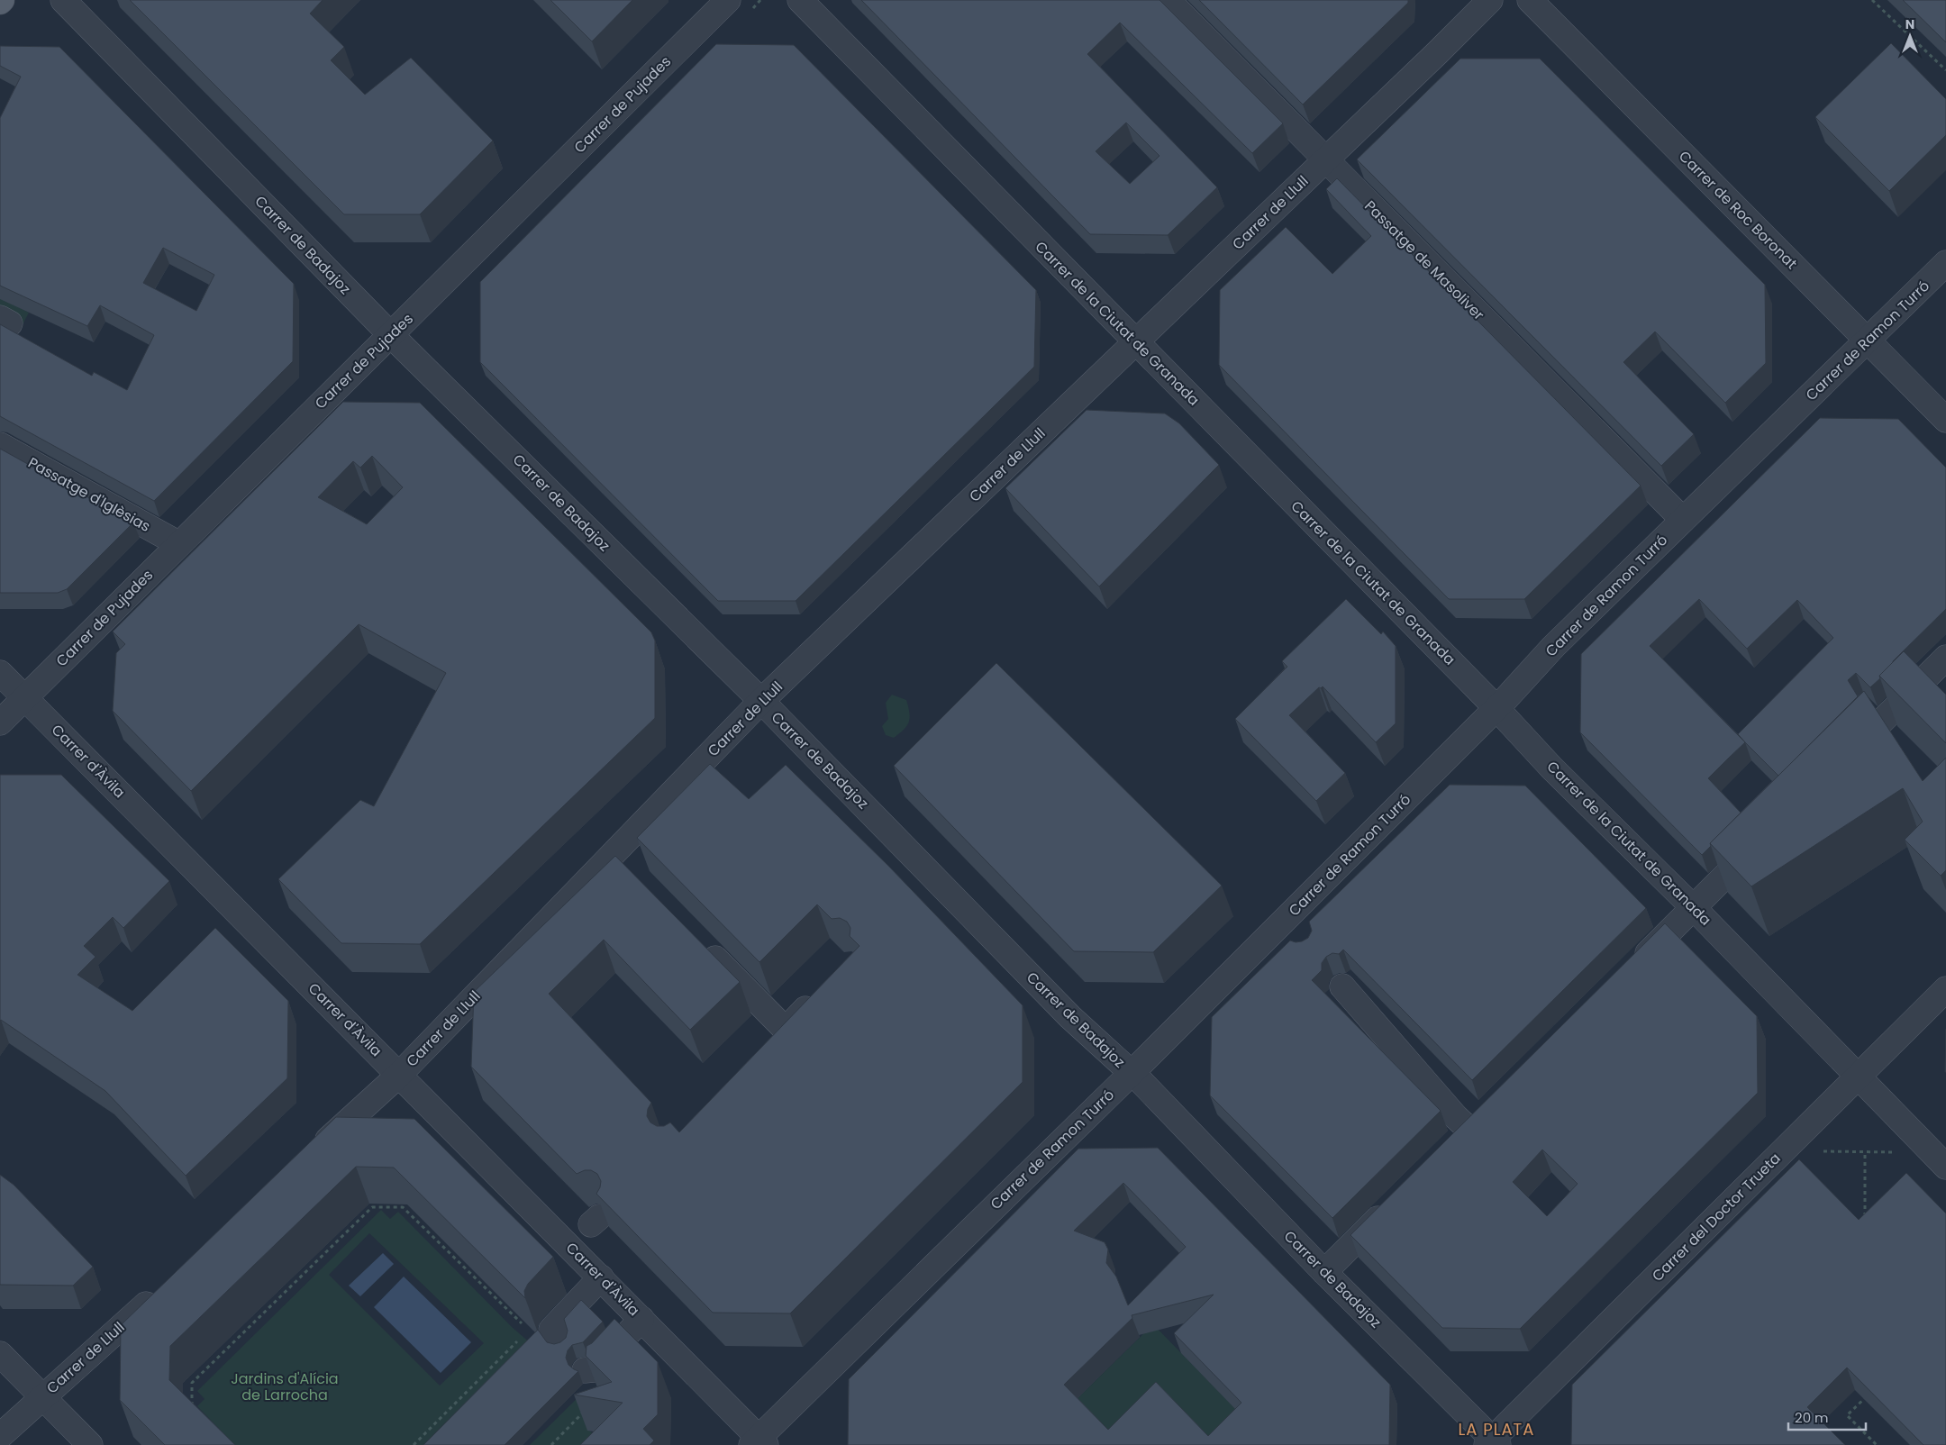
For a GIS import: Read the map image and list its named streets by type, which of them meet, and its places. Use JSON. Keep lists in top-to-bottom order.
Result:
{
  "streets": {
    "street": [
      "Carrer de Pujades",
      "Carrer de Roc Boronat",
      "Carrer de Llull",
      "Carrer de Badajoz",
      "Passatge de Masoliver",
      "Carrer de la Ciutat de Granada",
      "Carrer de Ramon Turró",
      "Passatge d'Iglèsias",
      "Carrer d'Àvila",
      "Carrer del Doctor Trueta"
    ]
  },
  "crossings": [
    ["Carrer de Pujades", "Carrer de Badajoz"],
    ["Carrer de Pujades", "Passatge d'Iglèsias"],
    ["Carrer de Pujades", "Carrer d'Àvila"],
    ["Carrer de Roc Boronat", "Carrer de Ramon Turró"],
    ["Carrer de Llull", "Carrer de Badajoz"],
    ["Carrer de Llull", "Passatge de Masoliver"],
    ["Carrer de Llull", "Carrer de la Ciutat de Granada"],
    ["Carrer de Llull", "Carrer d'Àvila"],
    ["Carrer de Badajoz", "Carrer de Ramon Turró"],
    ["Carrer de Badajoz", "Carrer del Doctor Trueta"],
    ["Passatge de Masoliver", "Carrer de Ramon Turró"],
    ["Carrer de la Ciutat de Granada", "Carrer de Ramon Turró"],
    ["Carrer de la Ciutat de Granada", "Carrer del Doctor Trueta"],
    ["Carrer de Ramon Turró", "Carrer d'Àvila"]
  ],
  "districts": ["LA PLATA"],
  "parks": ["Jardins d'Alícia de Larrocha"],
  "scale_bar": "20 m",
  "north": "top"
}
